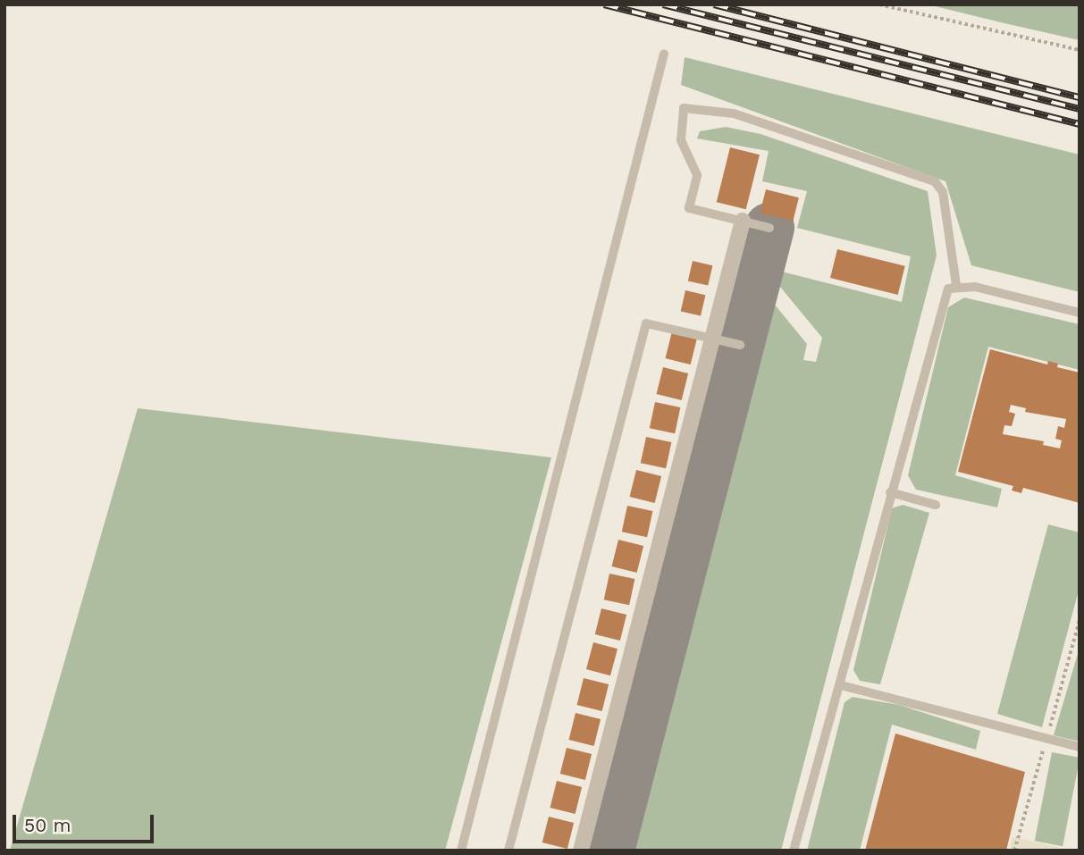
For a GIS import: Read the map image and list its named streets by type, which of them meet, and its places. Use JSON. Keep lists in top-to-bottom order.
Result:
{
  "scale_bar": "50 m"
}
